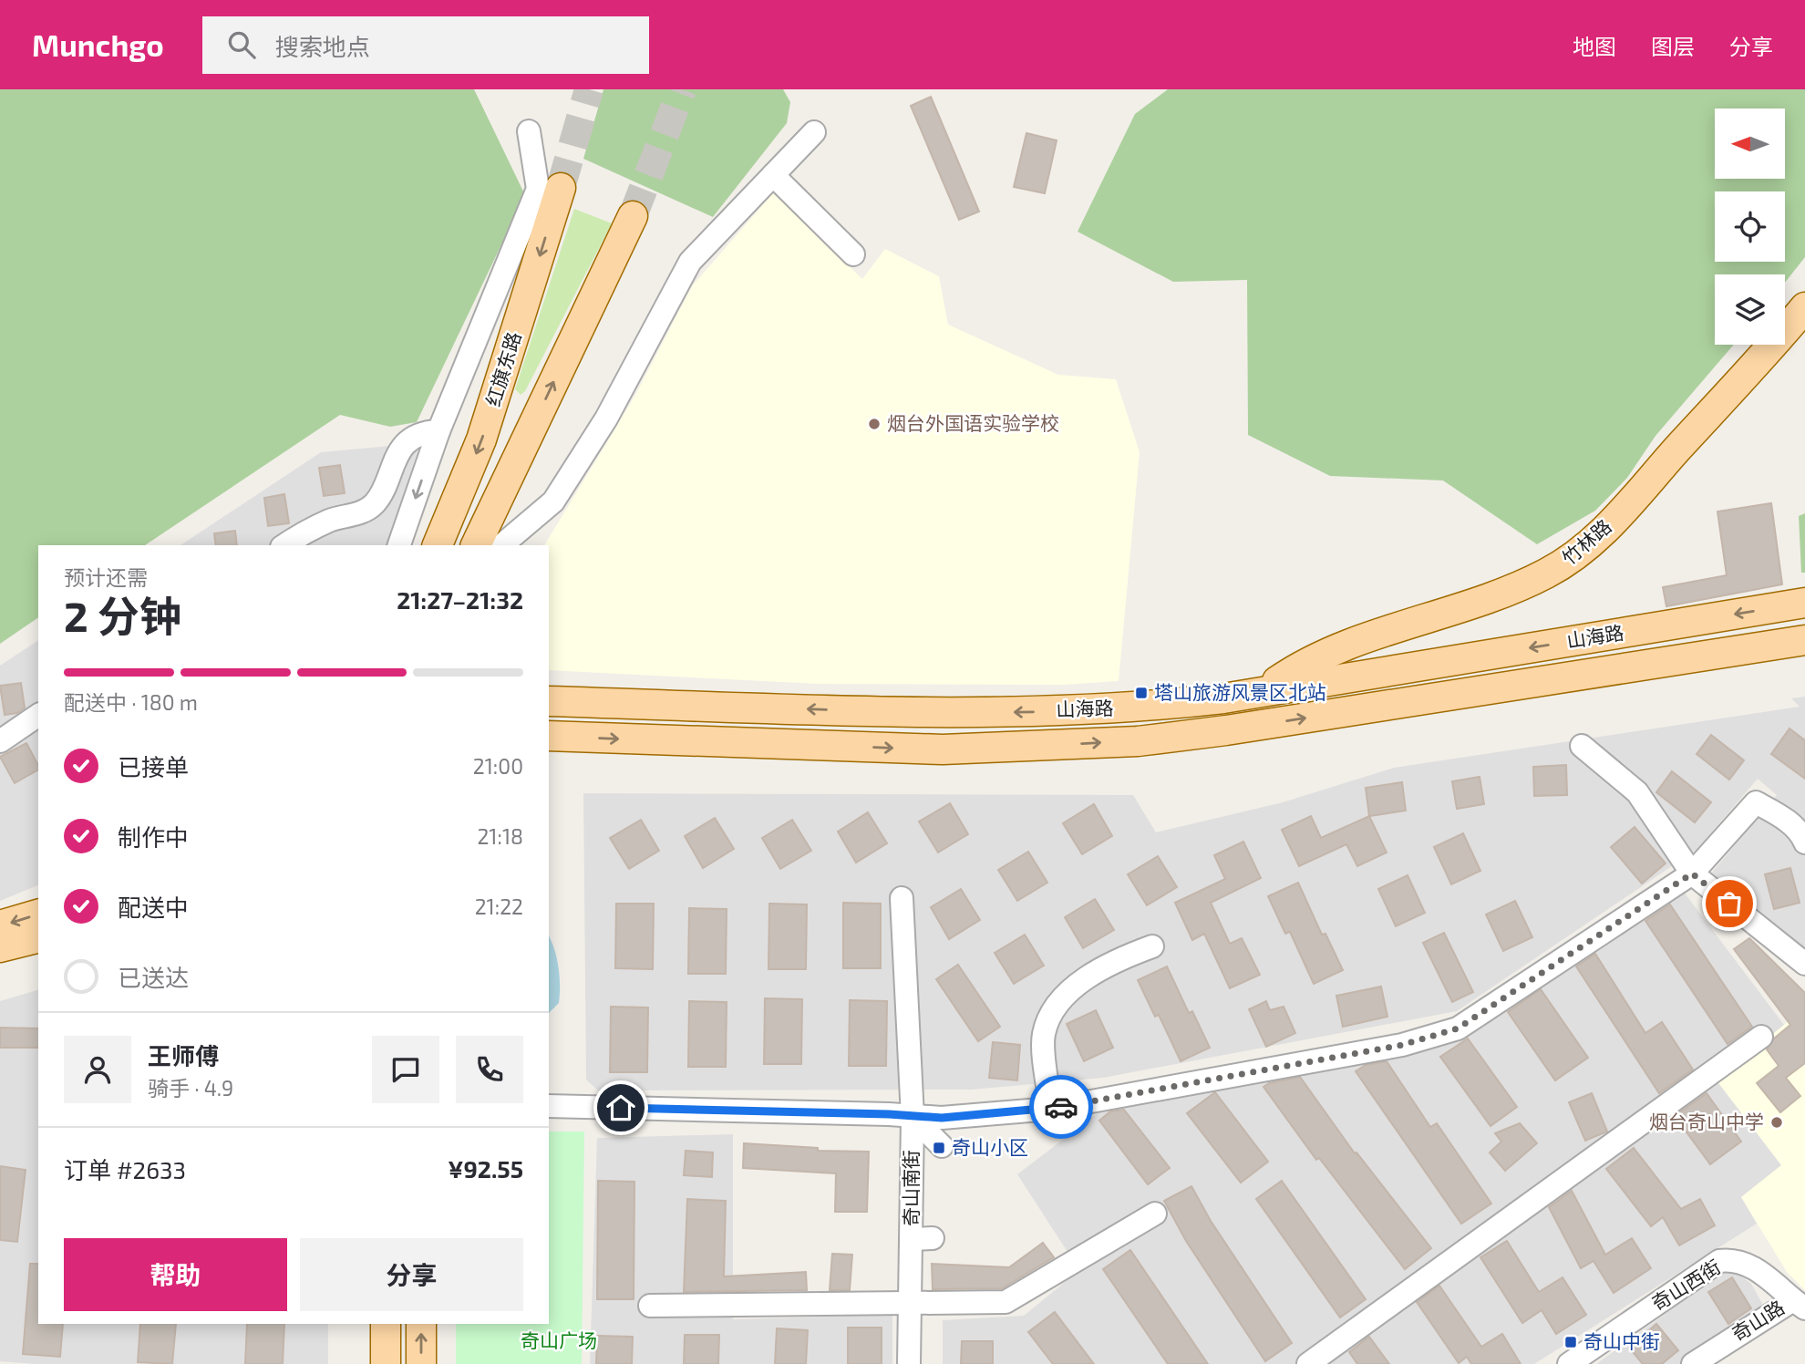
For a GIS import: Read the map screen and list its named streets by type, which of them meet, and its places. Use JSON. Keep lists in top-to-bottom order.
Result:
{
  "streets": {
    "main road": ["红旗东路", "竹林路", "山海路"],
    "street": ["奇山南街", "奇山西街", "奇山路"]
  },
  "crossings": [
    ["竹林路", "山海路"],
    ["奇山西街", "奇山路"]
  ],
  "parks": ["奇山广场"],
  "places": {
    "other": ["烟台外国语实验学校", "烟台奇山中学"],
    "transit": ["塔山旅游风景区北站", "奇山小区", "奇山中街"]
  },
  "north": "left",
  "page": {
    "header": "Munchgo",
    "search": "搜索地点",
    "nav": ["地图", "图层", "分享"],
    "heading": ["2 分钟", "预计还需", "21:27–21:32"],
    "panel": [
      "王师傅",
      "骑手 · 4.9",
      "订单 #2633",
      "¥92.55"
    ],
    "bar": "配送中 · 180 m",
    "list": [
      ["已接单", "21:00"],
      ["制作中", "21:18"],
      ["配送中", "21:22"],
      "已送达"
    ],
    "buttons": ["帮助", "分享"]
  }
}
